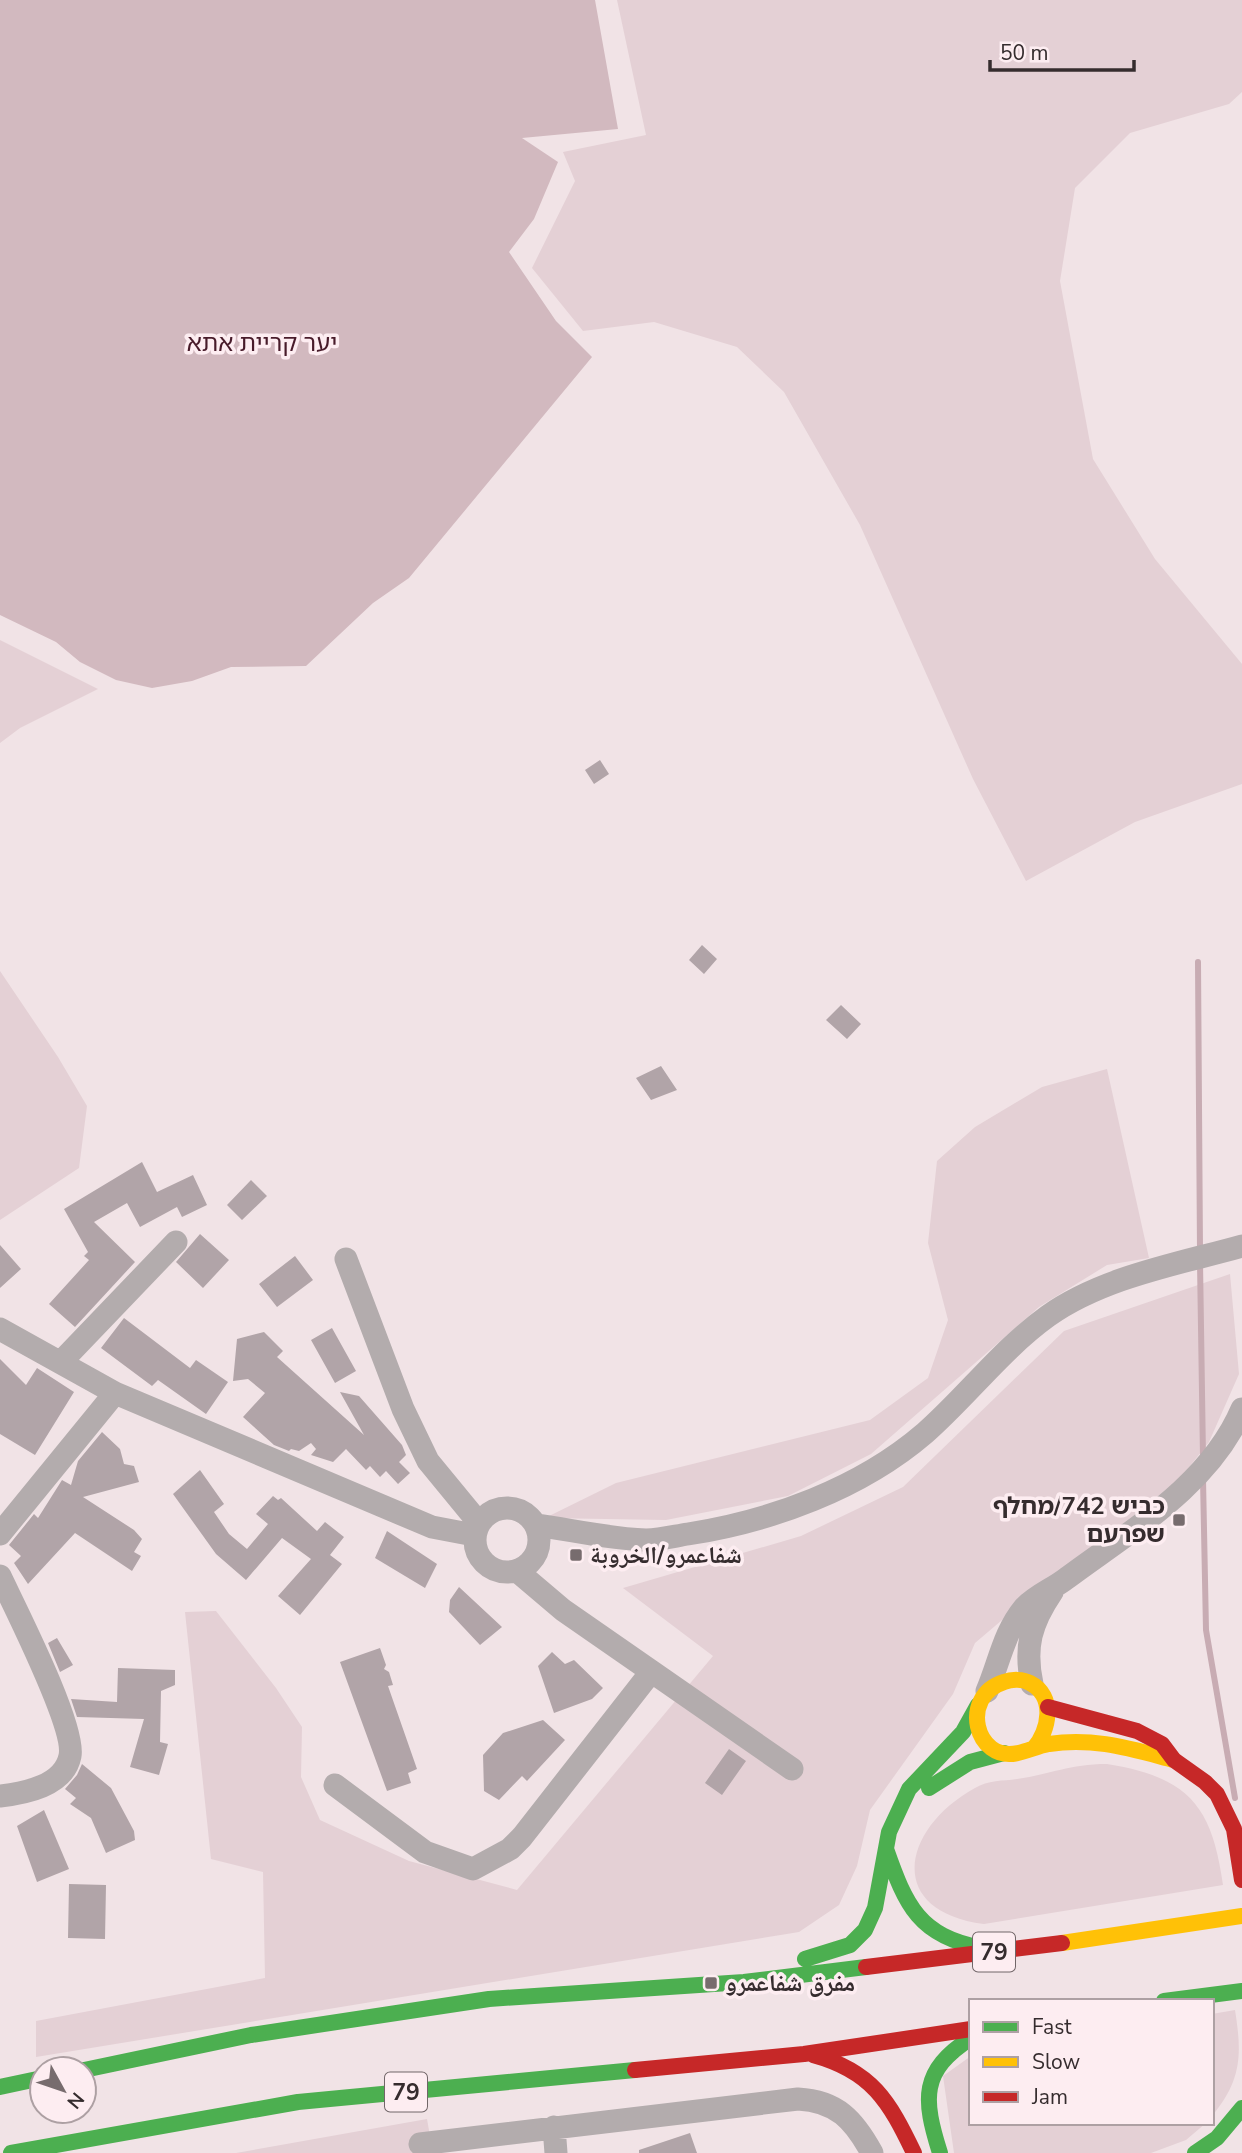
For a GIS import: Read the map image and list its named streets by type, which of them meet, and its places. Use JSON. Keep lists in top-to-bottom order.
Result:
{
  "streets": {
    "main road": ["79"]
  },
  "parks": ["יער קריית אתא"],
  "places": {
    "transit": ["כביש 742/מחלף שפרעם", "شفاعمرو/الخروبة", "مفرق شفاعمرو"]
  },
  "legend": ["Fast", "Slow", "Jam"],
  "scale_bar": "50 m",
  "north": "bottom right"
}
